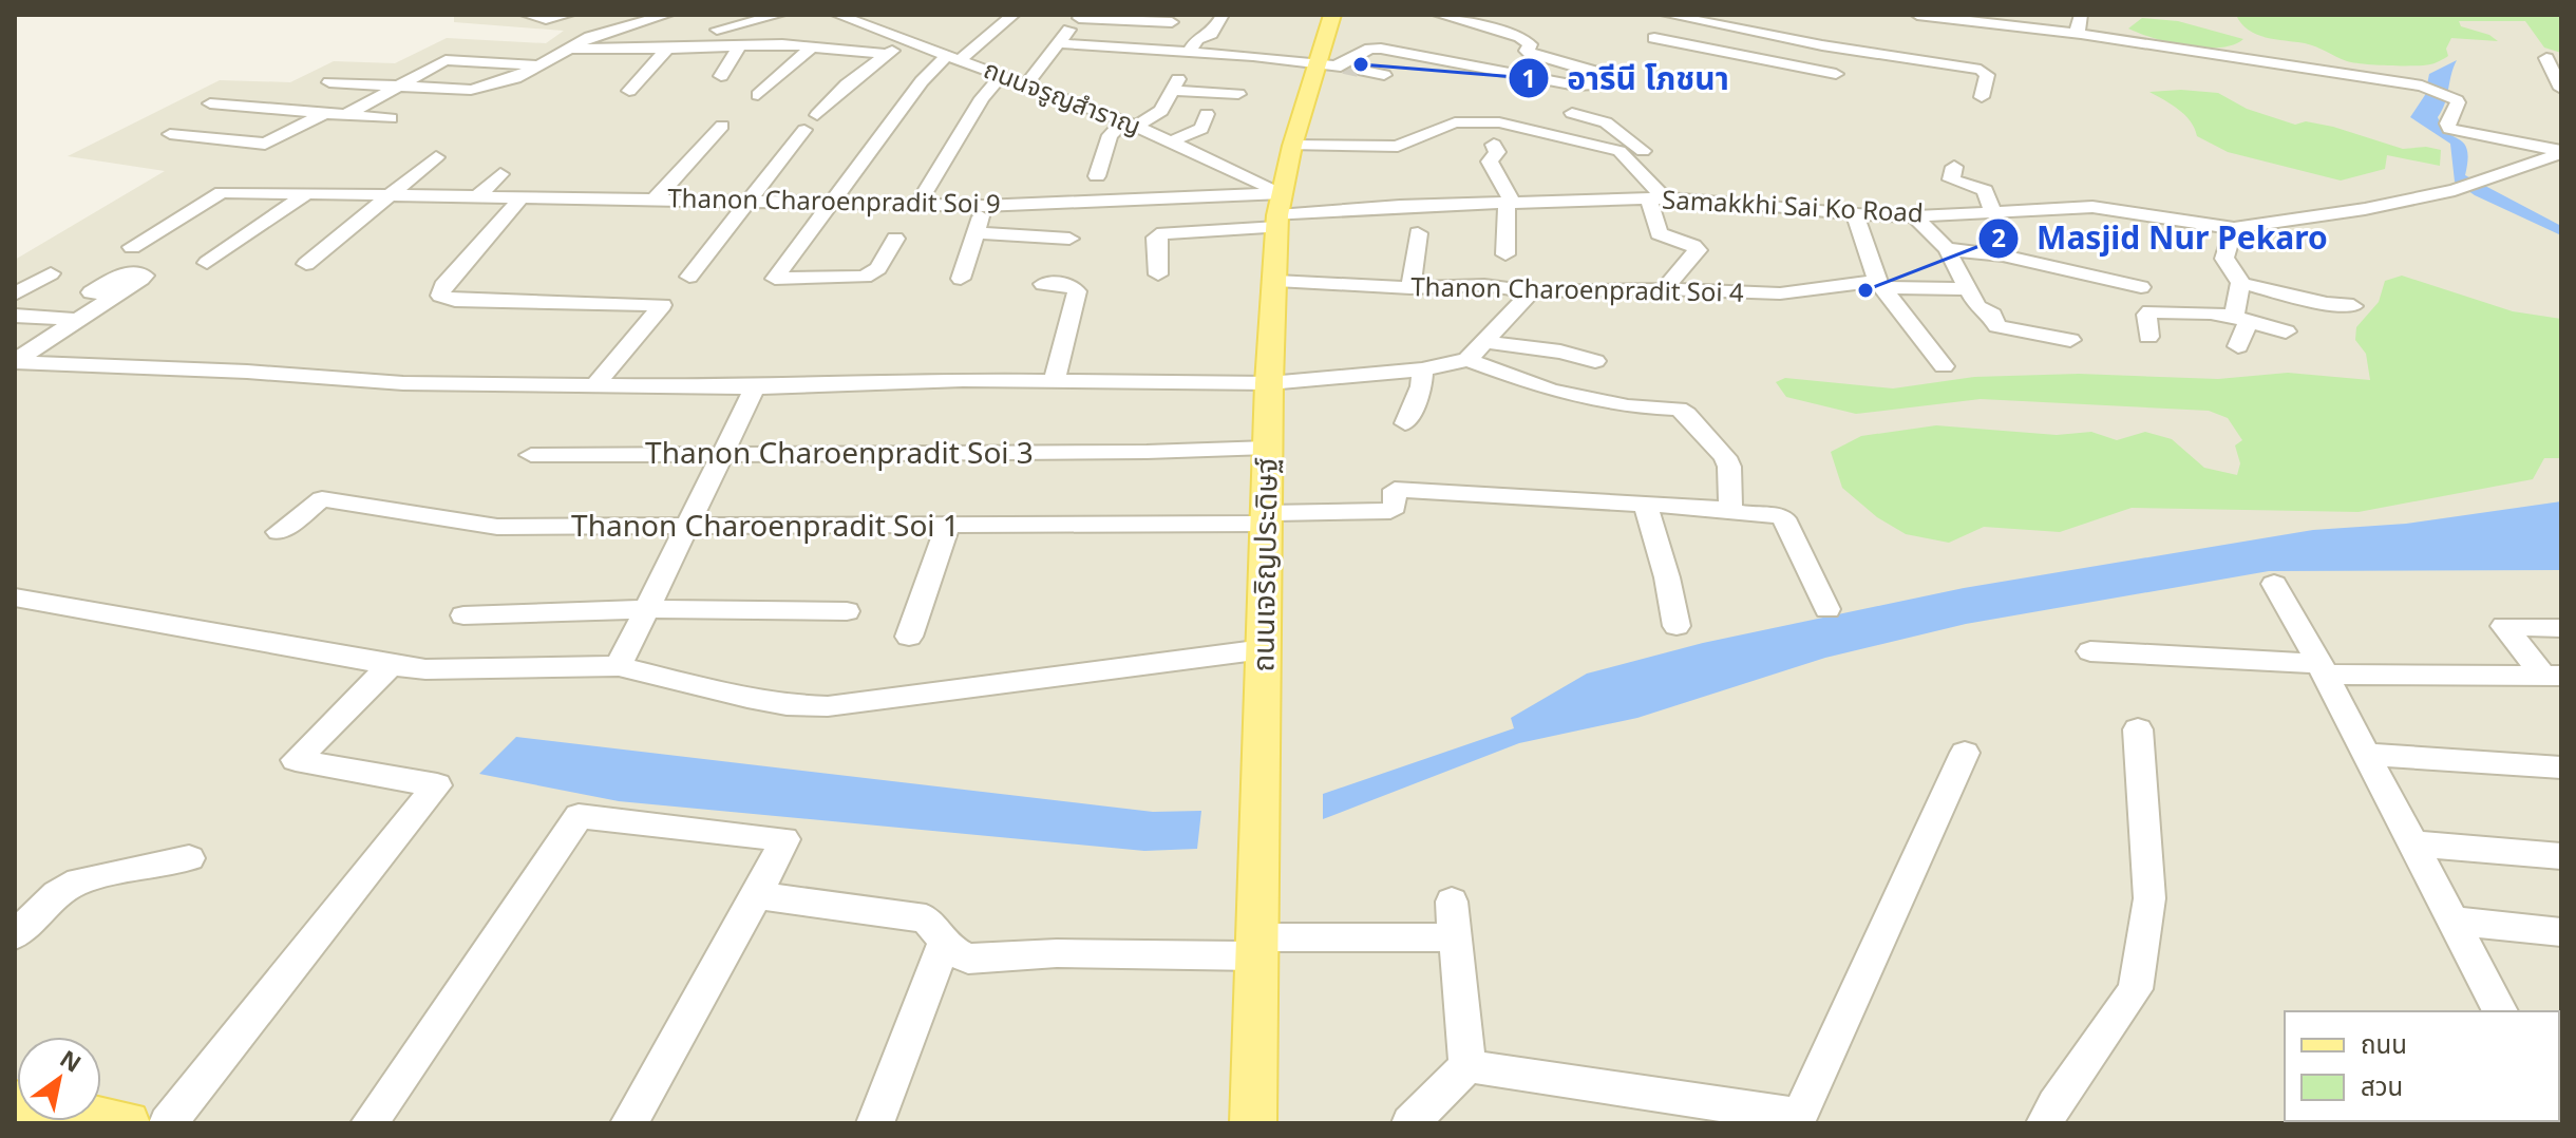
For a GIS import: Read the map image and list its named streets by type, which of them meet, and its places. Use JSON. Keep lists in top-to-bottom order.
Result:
{
  "streets": {
    "main road": ["ถนนเจริญประดิษฐ์"],
    "street": [
      "ถนนจรูญสำราญ",
      "Thanon Charoenpradit Soi 9",
      "Samakkhi Sai Ko Road",
      "Thanon Charoenpradit Soi 4",
      "Thanon Charoenpradit Soi 3",
      "Thanon Charoenpradit Soi 1"
    ]
  },
  "crossings": [
    ["ถนนจรูญสำราญ", "Thanon Charoenpradit Soi 9"],
    ["ถนนจรูญสำราญ", "Samakkhi Sai Ko Road"],
    ["ถนนจรูญสำราญ", "ถนนเจริญประดิษฐ์"],
    ["Thanon Charoenpradit Soi 9", "Samakkhi Sai Ko Road"],
    ["Thanon Charoenpradit Soi 9", "ถนนเจริญประดิษฐ์"],
    ["Samakkhi Sai Ko Road", "ถนนเจริญประดิษฐ์"],
    ["Thanon Charoenpradit Soi 4", "ถนนเจริญประดิษฐ์"],
    ["Thanon Charoenpradit Soi 3", "ถนนเจริญประดิษฐ์"],
    ["Thanon Charoenpradit Soi 1", "ถนนเจริญประดิษฐ์"]
  ],
  "places": ["อารีนี โภชนา", "Masjid Nur Pekaro"],
  "legend": ["ถนน", "สวน"],
  "north": "top right"
}
